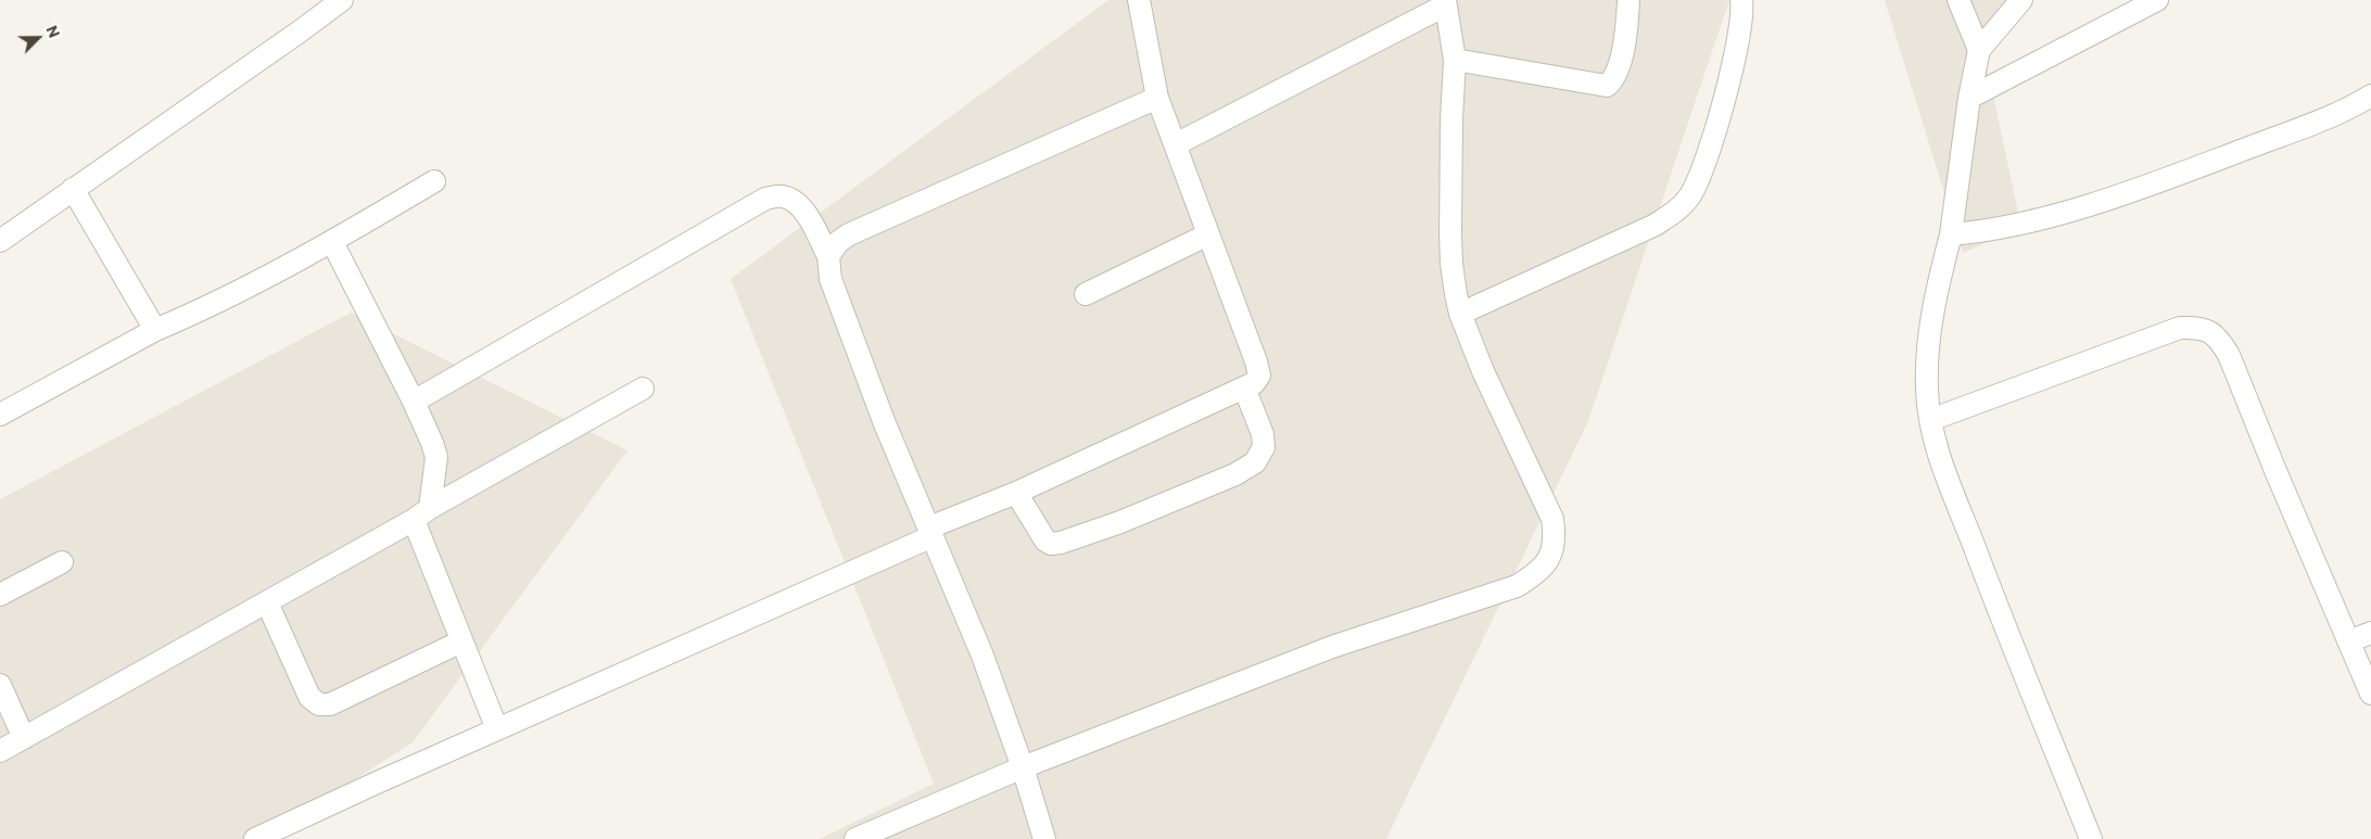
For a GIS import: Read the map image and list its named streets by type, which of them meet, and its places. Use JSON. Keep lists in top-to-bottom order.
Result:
{
  "north": "top right"
}
